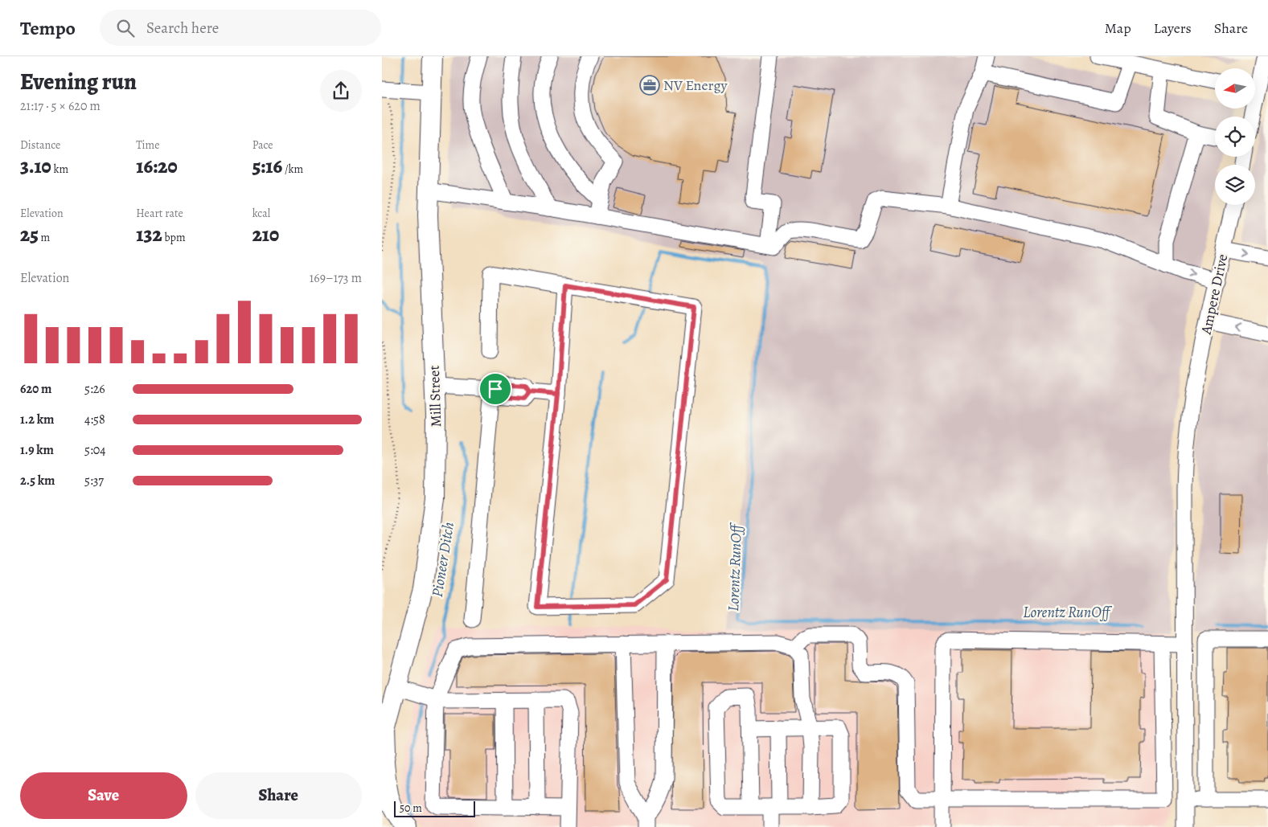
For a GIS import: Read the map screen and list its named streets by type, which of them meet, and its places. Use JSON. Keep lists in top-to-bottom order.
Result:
{
  "streets": {
    "main road": ["Mill Street"],
    "street": ["Ampere Drive"]
  },
  "water": ["Pioneer Ditch", "Lorentz RunOff"],
  "places": {
    "office": ["NV Energy"]
  },
  "scale_bar": "50 m",
  "north": "left",
  "page": {
    "header": "Tempo",
    "search": "Search here",
    "nav": ["Map", "Layers", "Share"],
    "heading": ["Evening run", "21:17 · 5 × 620 m"],
    "stats": [
      ["Distance", "3.10 km"],
      ["Time", "16:20"],
      ["Pace", "5:16 /km"],
      ["Elevation", "25 m"],
      ["Heart rate", "132 bpm"],
      ["kcal", "210"]
    ],
    "chart": ["Elevation", "169–173 m"],
    "list": [
      {
        "name": "620 m",
        "note": "5:26"
      },
      {
        "name": "1.2 km",
        "note": "4:58"
      },
      {
        "name": "1.9 km",
        "note": "5:04"
      },
      {
        "name": "2.5 km",
        "note": "5:37"
      }
    ],
    "buttons": ["Save", "Share"],
    "scale": "50 m"
  }
}
